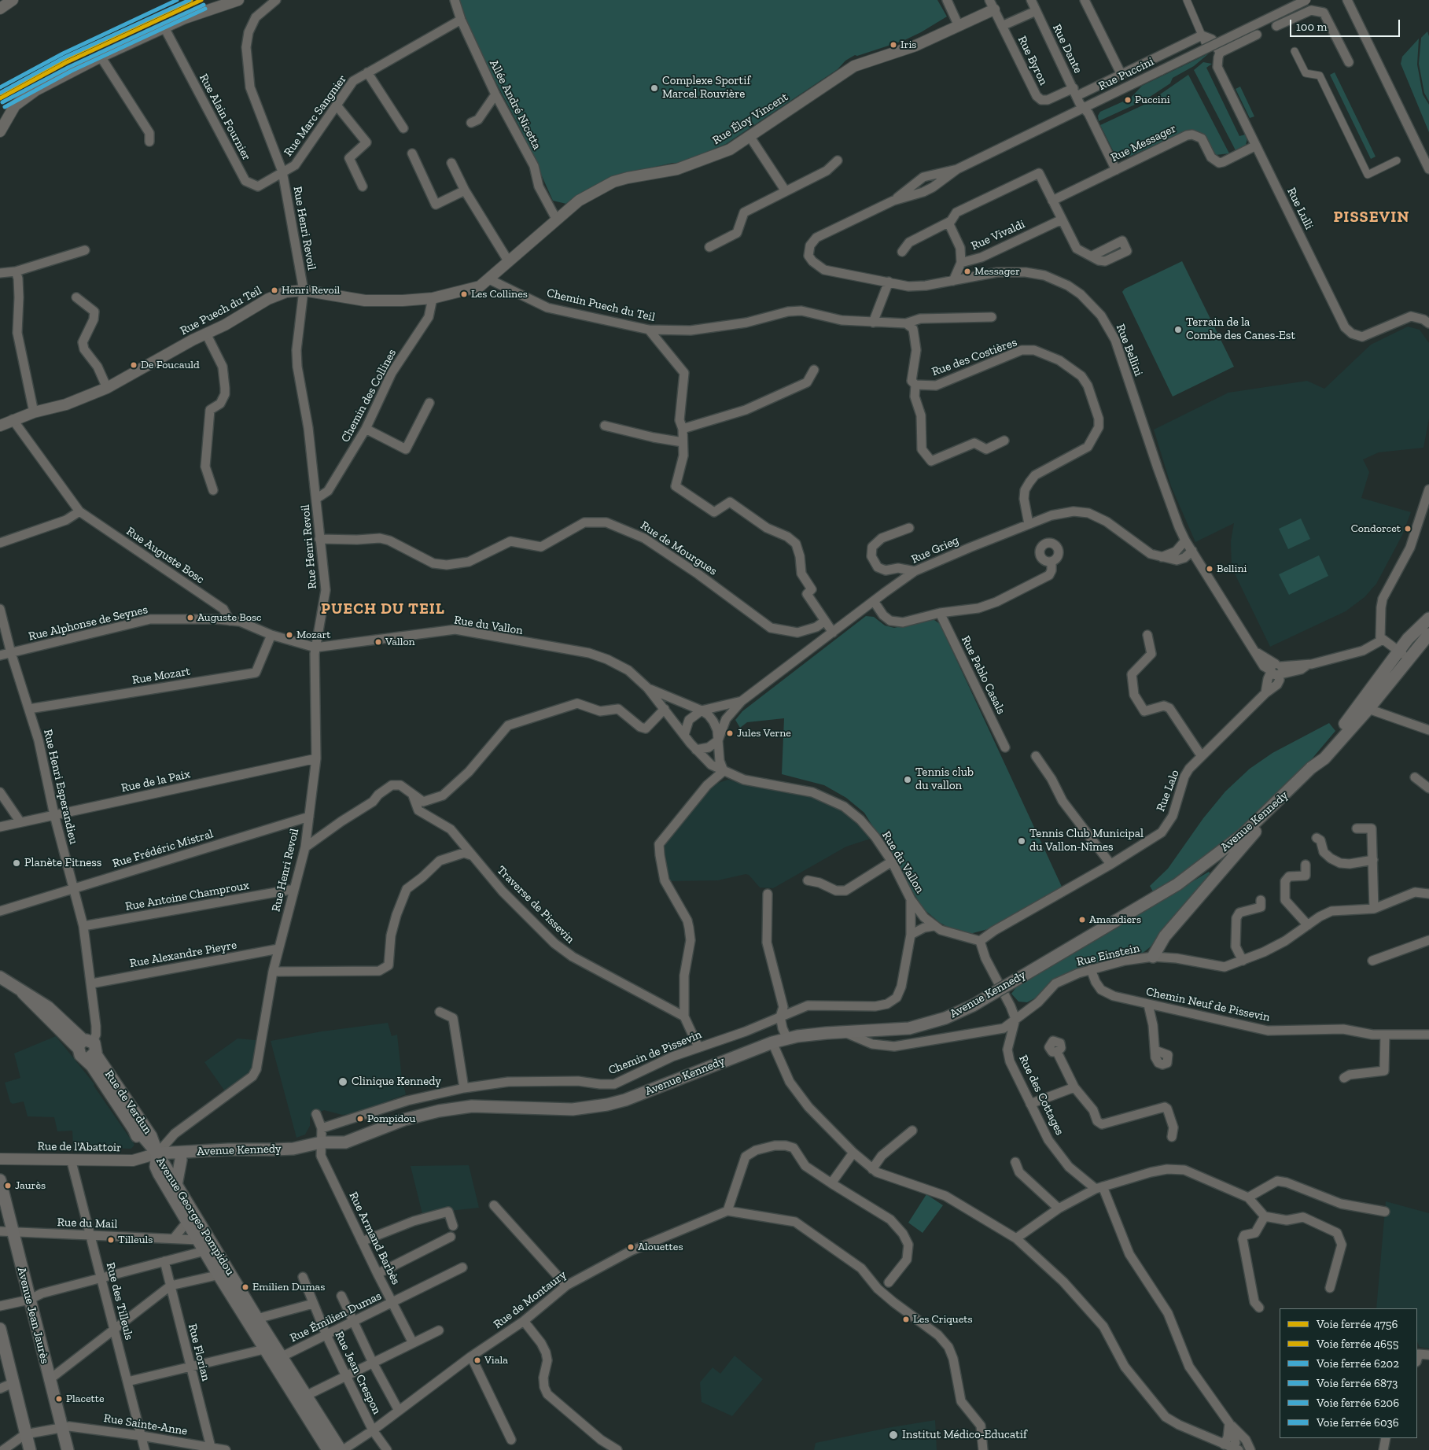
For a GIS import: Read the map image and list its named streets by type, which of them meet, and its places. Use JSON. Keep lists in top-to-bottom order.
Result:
{
  "streets": {
    "main road": [
      "Avenue Kennedy",
      "Rue de Verdun",
      "Avenue Georges Pompidou",
      "Avenue Jean Jaurès"
    ],
    "street": [
      "Rue Dante",
      "Rue Byron",
      "Rue Puccini",
      "Allée André Nicetta",
      "Rue Marc Sangnier",
      "Rue Alain Fournier",
      "Rue Éloy Vincent",
      "Rue Messager",
      "Rue Lulli",
      "Rue Henri Revoil",
      "Rue Vivaldi",
      "Chemin Puech du Teil",
      "Rue Puech du Teil",
      "Rue Bellini",
      "Rue des Costières",
      "Chemin des Collines",
      "Rue de Mourgues",
      "Rue Grieg",
      "Rue Auguste Bosc",
      "Rue Alphonse de Seynes",
      "Rue du Vallon",
      "Rue Pablo Casals",
      "Rue Mozart",
      "Rue de la Paix",
      "Rue Henri Esperandieu",
      "Rue Lalo",
      "Rue Frédéric Mistral",
      "Rue Antoine Champroux",
      "Traverse de Pissevin",
      "Rue Alexandre Pieyre",
      "Rue Einstein",
      "Chemin Neuf de Pissevin",
      "Chemin de Pissevin",
      "Rue des Cottages",
      "Rue de l'Abattoir",
      "Rue du Mail",
      "Rue Armand Barbès",
      "Rue de Montaury",
      "Rue des Tilleuls",
      "Rue Émilien Dumas",
      "Rue Florian",
      "Rue Jean Crespon",
      "Rue Sainte-Anne"
    ]
  },
  "crossings": [
    ["Rue Dante", "Rue Byron"],
    ["Rue Dante", "Rue Puccini"],
    ["Rue Dante", "Rue Messager"],
    ["Rue Byron", "Rue Éloy Vincent"],
    ["Rue Puccini", "Rue Bellini"],
    ["Allée André Nicetta", "Rue Marc Sangnier"],
    ["Allée André Nicetta", "Rue Éloy Vincent"],
    ["Rue Marc Sangnier", "Rue Alain Fournier"],
    ["Rue Marc Sangnier", "Rue Henri Revoil"],
    ["Rue Alain Fournier", "Rue Henri Revoil"],
    ["Rue Éloy Vincent", "Chemin Puech du Teil"],
    ["Rue Éloy Vincent", "Rue Puech du Teil"],
    ["Rue Messager", "Rue Lulli"],
    ["Rue Henri Revoil", "Rue Puech du Teil"],
    ["Rue Henri Revoil", "Chemin des Collines"],
    ["Rue Henri Revoil", "Rue de Mourgues"],
    ["Rue Henri Revoil", "Rue du Vallon"],
    ["Rue Henri Revoil", "Rue de la Paix"],
    ["Rue Henri Revoil", "Avenue Kennedy"],
    ["Rue Henri Revoil", "Rue Frédéric Mistral"],
    ["Rue Henri Revoil", "Rue Antoine Champroux"],
    ["Rue Henri Revoil", "Rue Alexandre Pieyre"],
    ["Rue Henri Revoil", "Rue de Verdun"],
    ["Rue Henri Revoil", "Rue de l'Abattoir"],
    ["Rue Henri Revoil", "Avenue Georges Pompidou"],
    ["Rue Vivaldi", "Rue Bellini"],
    ["Chemin Puech du Teil", "Rue Puech du Teil"],
    ["Rue Puech du Teil", "Chemin des Collines"],
    ["Rue Puech du Teil", "Rue Auguste Bosc"],
    ["Rue Bellini", "Rue Grieg"],
    ["Rue Bellini", "Rue Lalo"],
    ["Rue des Costières", "Rue Grieg"],
    ["Rue Grieg", "Rue du Vallon"],
    ["Rue Auguste Bosc", "Rue Alphonse de Seynes"],
    ["Rue Alphonse de Seynes", "Rue Henri Esperandieu"],
    ["Rue du Vallon", "Rue Lalo"],
    ["Rue du Vallon", "Chemin de Pissevin"],
    ["Rue Mozart", "Rue Henri Esperandieu"],
    ["Rue de la Paix", "Rue Henri Esperandieu"],
    ["Rue Henri Esperandieu", "Rue Frédéric Mistral"],
    ["Rue Henri Esperandieu", "Rue Antoine Champroux"],
    ["Rue Henri Esperandieu", "Rue Alexandre Pieyre"],
    ["Rue Henri Esperandieu", "Rue de Verdun"],
    ["Avenue Kennedy", "Rue Einstein"],
    ["Avenue Kennedy", "Rue de Verdun"],
    ["Avenue Kennedy", "Rue de l'Abattoir"],
    ["Avenue Kennedy", "Avenue Georges Pompidou"],
    ["Avenue Kennedy", "Rue Armand Barbès"],
    ["Rue Einstein", "Chemin Neuf de Pissevin"],
    ["Rue Einstein", "Rue des Cottages"],
    ["Rue de Verdun", "Rue de l'Abattoir"],
    ["Rue de Verdun", "Avenue Georges Pompidou"],
    ["Rue de l'Abattoir", "Avenue Georges Pompidou"],
    ["Rue de l'Abattoir", "Rue des Tilleuls"],
    ["Avenue Georges Pompidou", "Rue du Mail"],
    ["Avenue Georges Pompidou", "Rue de Montaury"],
    ["Avenue Georges Pompidou", "Rue Émilien Dumas"],
    ["Rue du Mail", "Rue des Tilleuls"],
    ["Rue du Mail", "Avenue Jean Jaurès"],
    ["Rue Armand Barbès", "Rue Émilien Dumas"],
    ["Rue de Montaury", "Rue Jean Crespon"],
    ["Rue des Tilleuls", "Rue Sainte-Anne"],
    ["Avenue Jean Jaurès", "Rue Sainte-Anne"],
    ["Rue Émilien Dumas", "Rue Jean Crespon"],
    ["Rue Florian", "Rue Sainte-Anne"]
  ],
  "districts": ["PISSEVIN", "PUECH DU TEIL"],
  "places": [
    "Iris",
    "Complexe Sportif Marcel Rouvière",
    "Puccini",
    "Messager",
    "Henri Revoil",
    "Les Collines",
    "Terrain de la Combe des Canes-Est",
    "De Foucauld",
    "Condorcet",
    "Bellini",
    "Auguste Bosc",
    "Mozart",
    "Vallon",
    "Jules Verne",
    "Tennis club du vallon",
    "Tennis Club Municipal du Vallon-Nîmes",
    "Planète Fitness",
    "Amandiers",
    "Clinique Kennedy",
    "Pompidou",
    "Jaurès",
    "Tilleuls",
    "Alouettes",
    "Emilien Dumas",
    "Les Criquets",
    "Viala",
    "Placette",
    "Institut Médico-Educatif"
  ],
  "lines": [
    "rail line 4756",
    "rail line 4655",
    "rail line 6873",
    "rail line 6036",
    "rail line 6202",
    "rail line 6206"
  ],
  "legend": [
    "Voie ferrée 4756",
    "Voie ferrée 4655",
    "Voie ferrée 6202",
    "Voie ferrée 6873",
    "Voie ferrée 6206",
    "Voie ferrée 6036"
  ],
  "scale_bar": "100 m"
}
